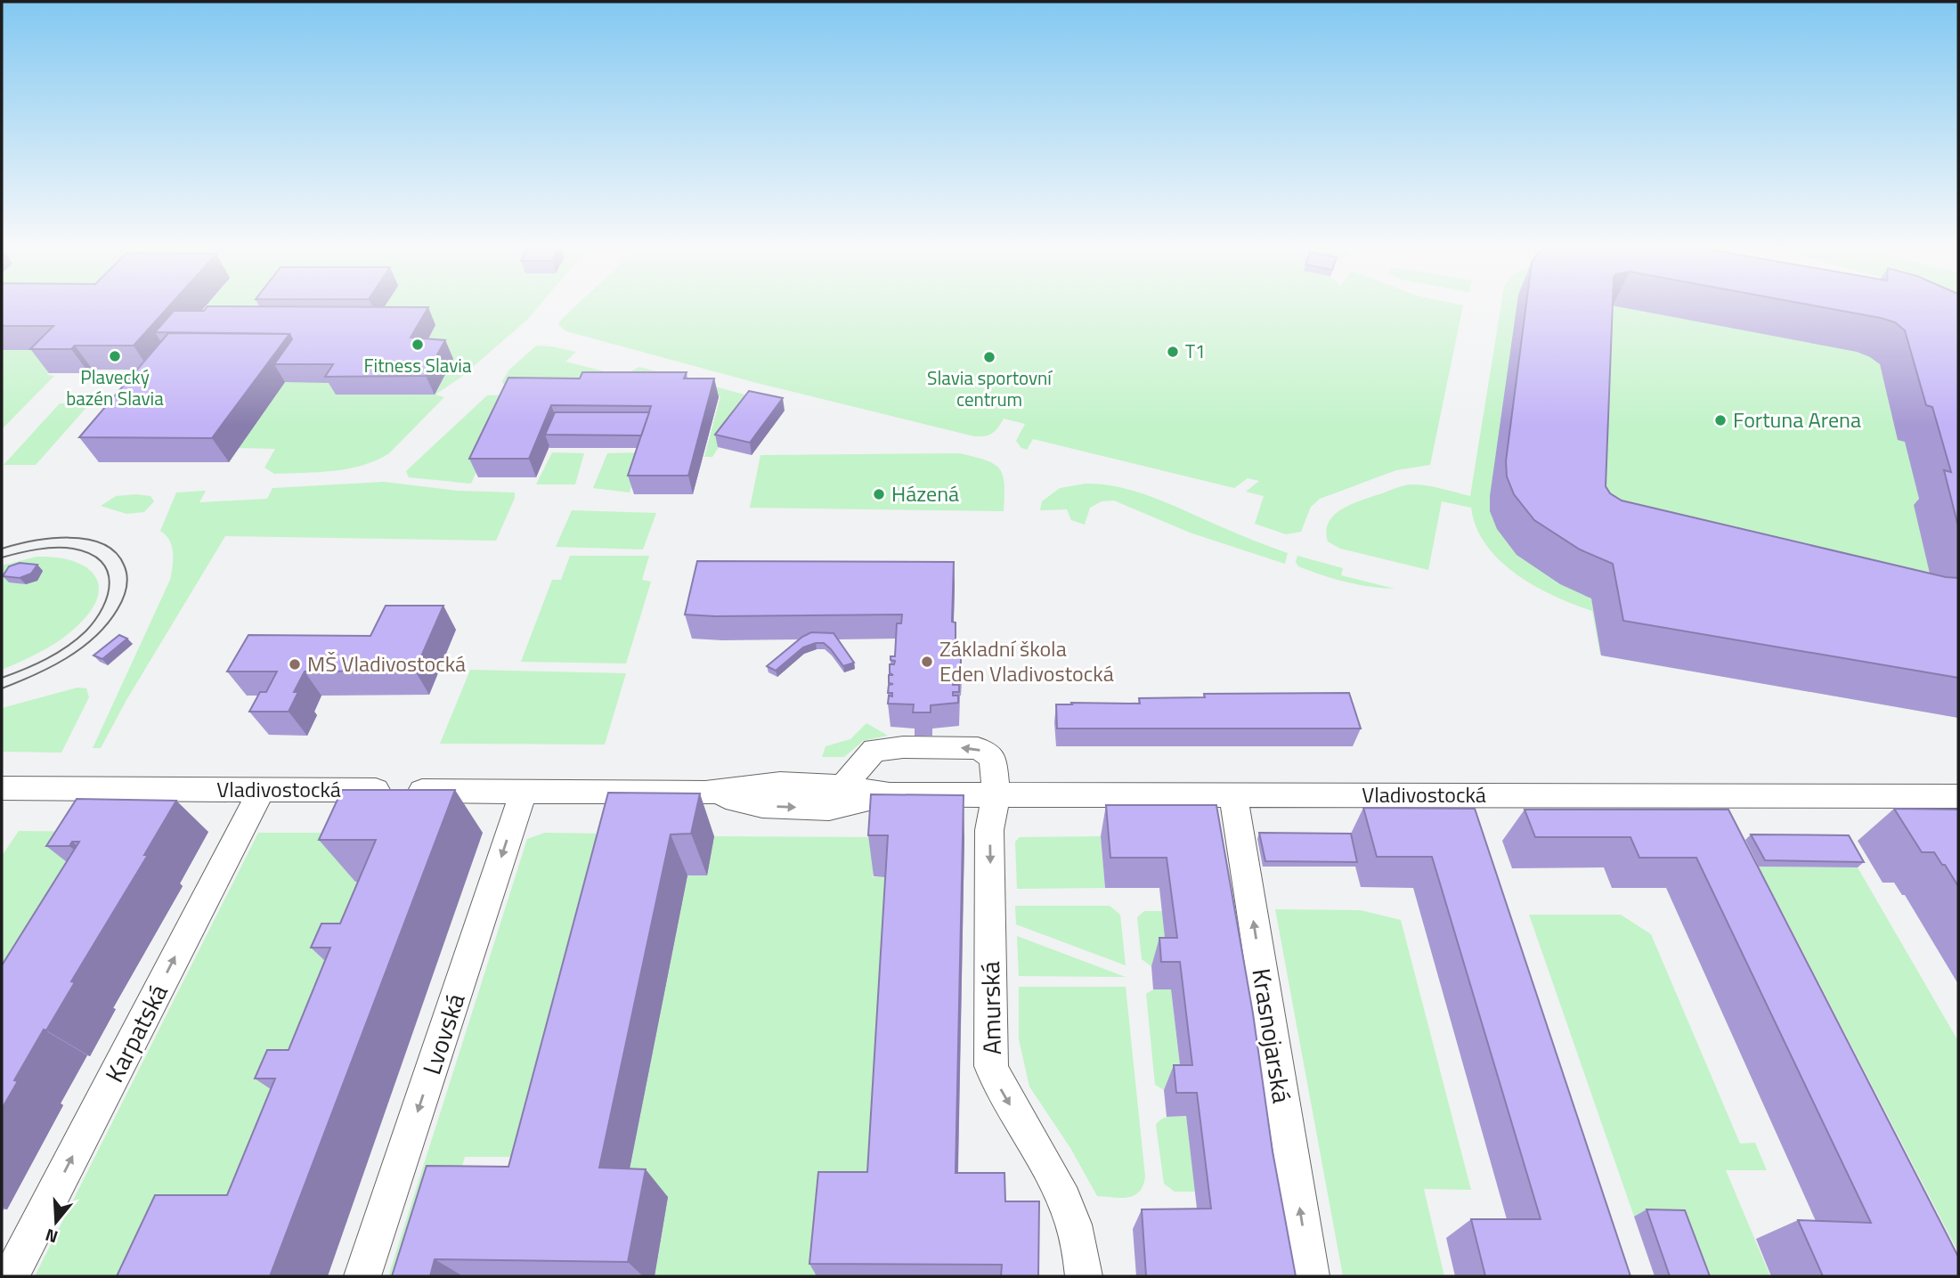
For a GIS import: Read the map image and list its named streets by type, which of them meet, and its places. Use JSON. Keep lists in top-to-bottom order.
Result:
{
  "streets": {
    "street": [
      "Vladivostocká",
      "Amurská",
      "Karpatská",
      "Lvovská",
      "Krasnojarská"
    ]
  },
  "crossings": [
    ["Vladivostocká", "Amurská"],
    ["Vladivostocká", "Karpatská"],
    ["Vladivostocká", "Lvovská"],
    ["Vladivostocká", "Krasnojarská"]
  ],
  "one_way": ["Karpatská", "Lvovská", "Krasnojarská"],
  "places": [
    "Fitness Slavia",
    "T1",
    "Plavecký bazén Slavia",
    "Slavia sportovní centrum",
    "Fortuna Arena",
    "Házená",
    "Základní škola Eden Vladivostocká",
    "MŠ Vladivostocká"
  ],
  "north": "bottom"
}
